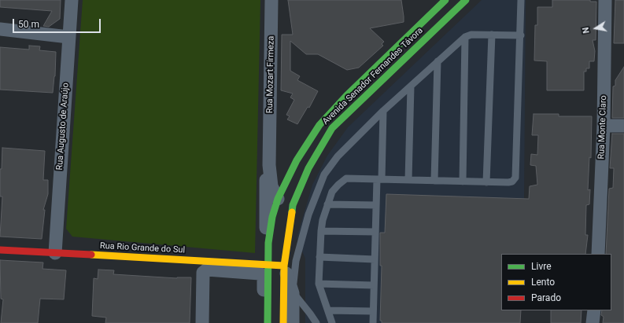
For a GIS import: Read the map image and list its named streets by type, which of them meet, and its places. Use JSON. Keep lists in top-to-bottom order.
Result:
{
  "streets": {
    "main road": ["Avenida Senador Fernandes Távora", "Rua Rio Grande do Sul"],
    "street": ["Rua Mozart Firmeza", "Rua Augusto de Araújo", "Rua Monte Claro"]
  },
  "crossings": [
    ["Rua Mozart Firmeza", "Avenida Senador Fernandes Távora"],
    ["Avenida Senador Fernandes Távora", "Rua Rio Grande do Sul"],
    ["Rua Augusto de Araújo", "Rua Rio Grande do Sul"]
  ],
  "legend": ["Livre", "Lento", "Parado"],
  "scale_bar": "50 m",
  "north": "left"
}
